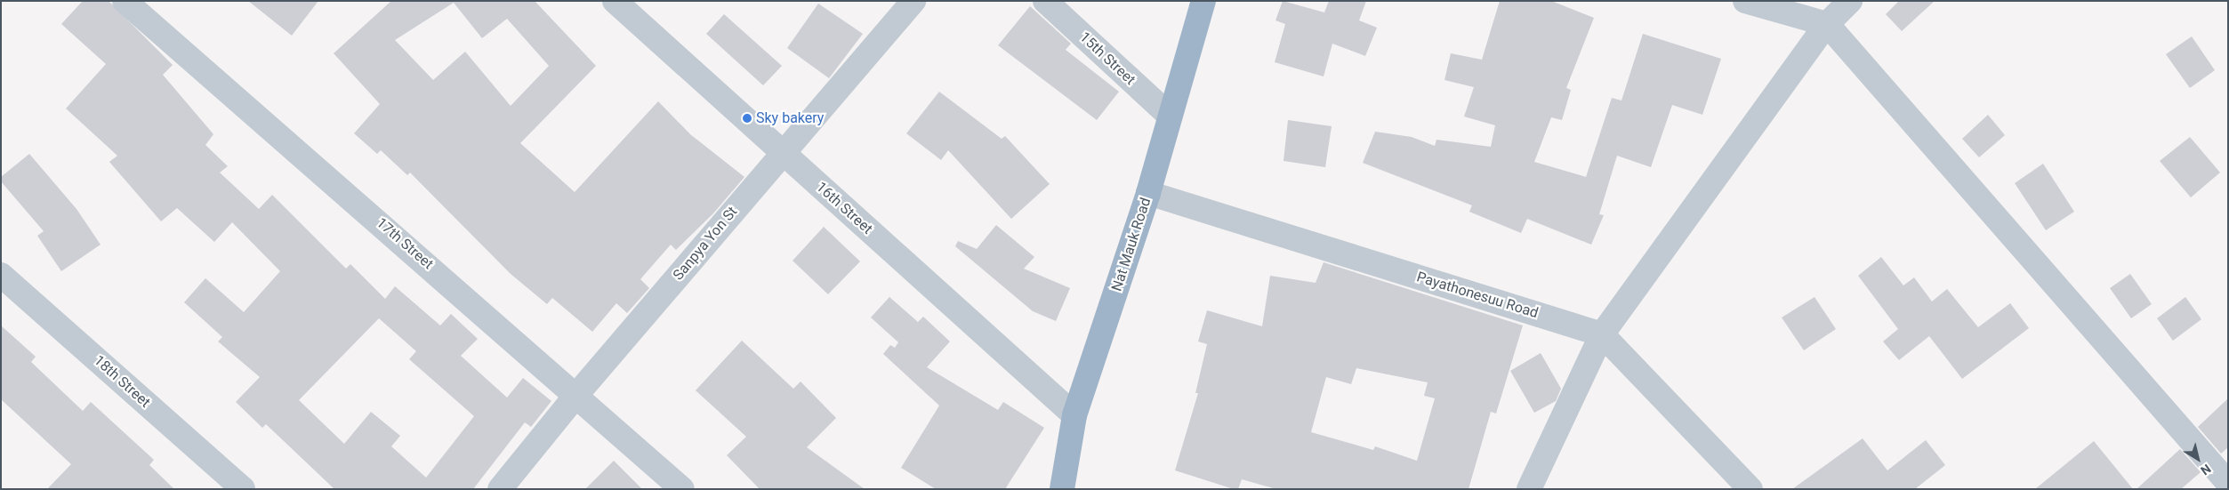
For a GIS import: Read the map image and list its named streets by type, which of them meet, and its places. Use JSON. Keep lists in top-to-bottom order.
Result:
{
  "streets": {
    "highway": ["Nat Mauk Road"],
    "street": [
      "15th Street",
      "16th Street",
      "17th Street",
      "Sanpya Yon St",
      "Payathonesuu Road",
      "18th Street"
    ]
  },
  "crossings": [
    ["15th Street", "Nat Mauk Road"],
    ["16th Street", "Sanpya Yon St"],
    ["16th Street", "Nat Mauk Road"],
    ["17th Street", "Sanpya Yon St"],
    ["Nat Mauk Road", "Payathonesuu Road"]
  ],
  "places": ["Sky bakery"],
  "north": "bottom right"
}
